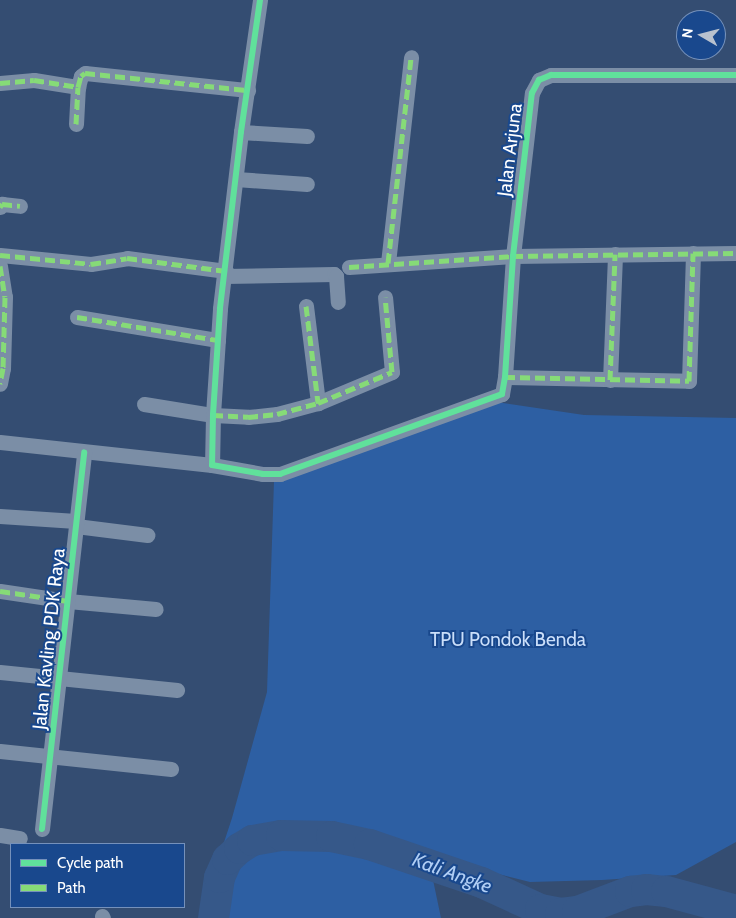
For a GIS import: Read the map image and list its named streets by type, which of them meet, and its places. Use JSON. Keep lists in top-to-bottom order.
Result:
{
  "streets": {
    "street": ["Jalan Arjuna", "Jalan Kavling PDK Raya"]
  },
  "water": ["Kali Angke"],
  "parks": ["TPU Pondok Benda"],
  "legend": ["Cycle path", "Path"],
  "north": "left"
}
